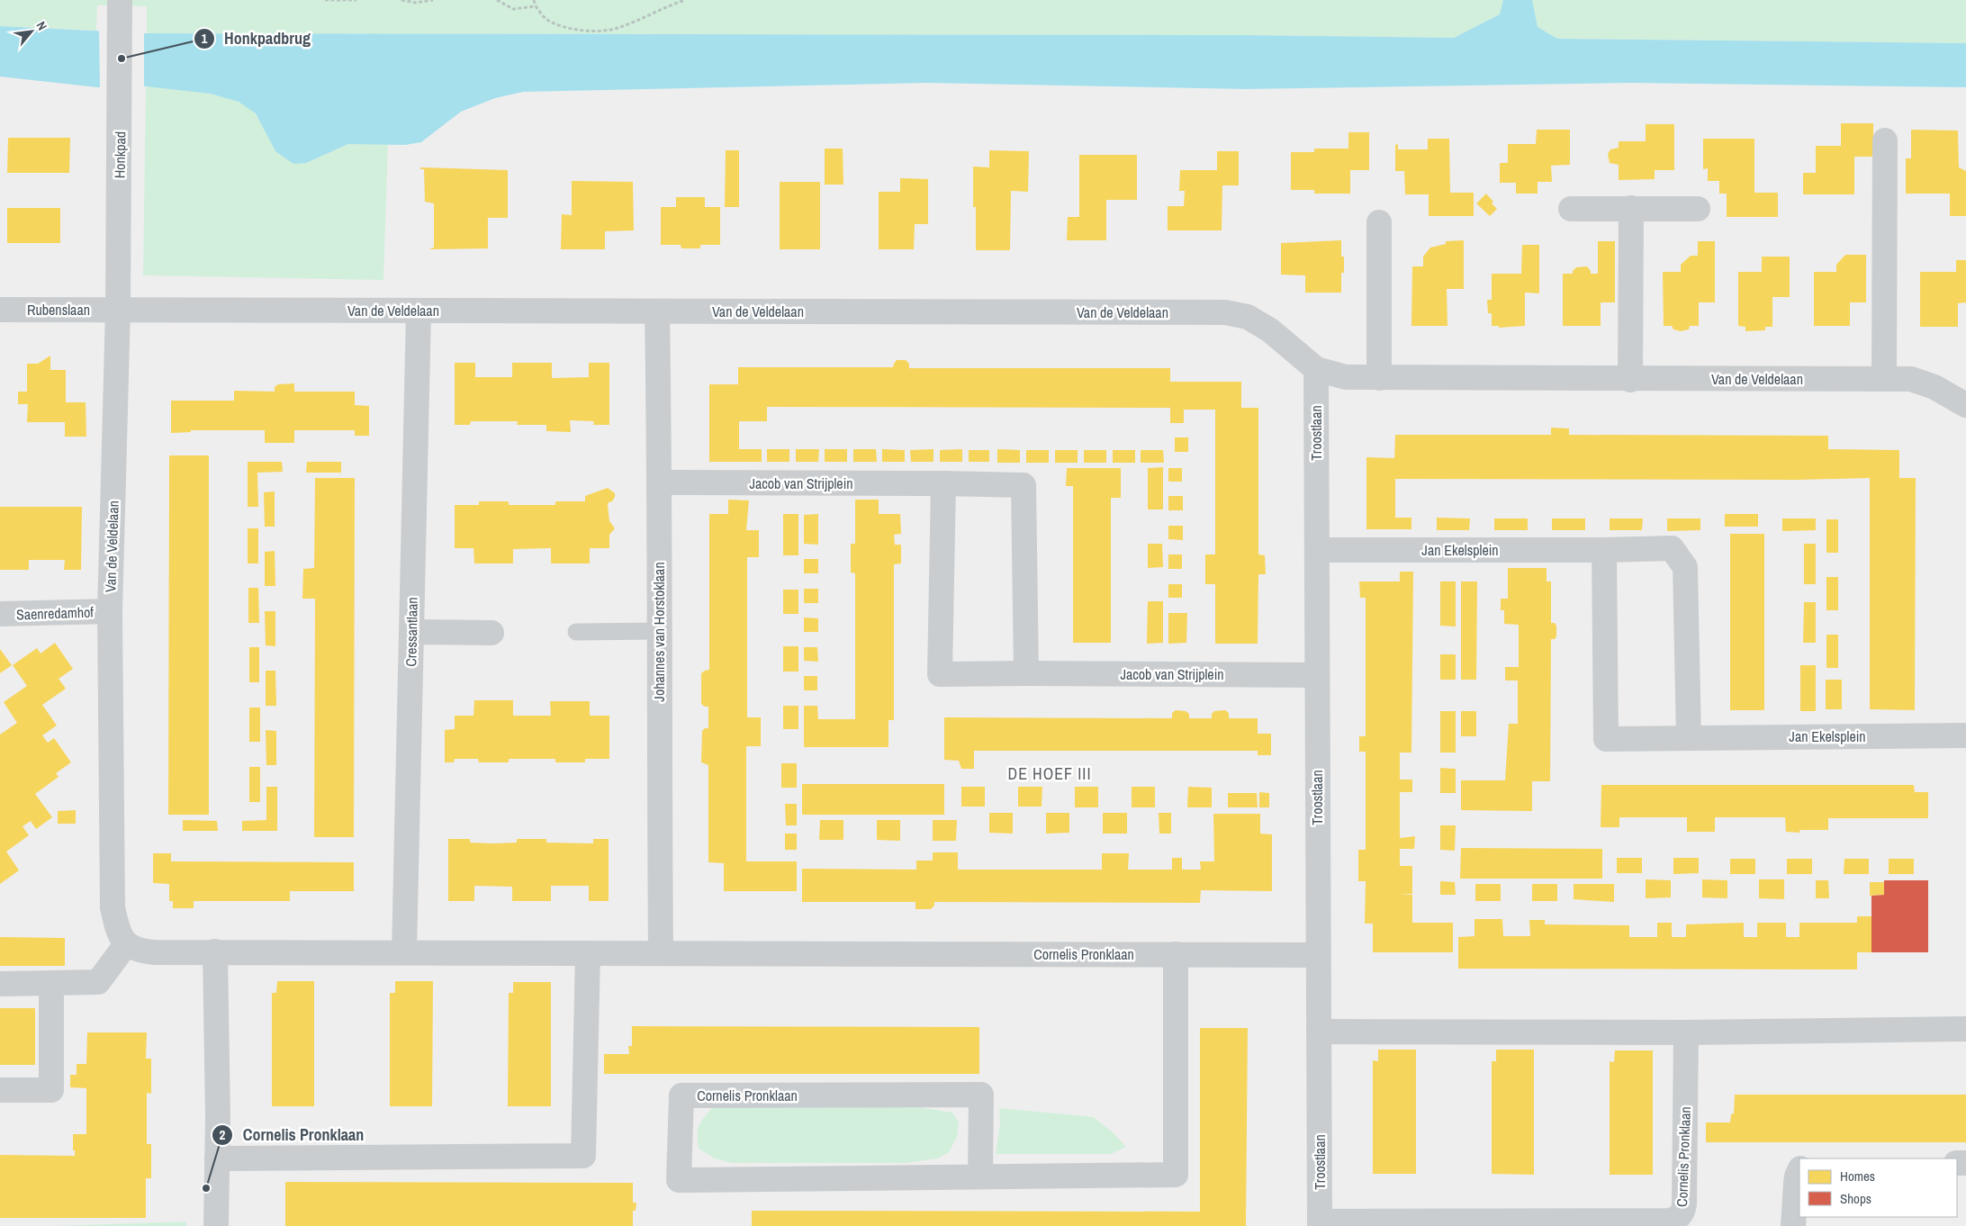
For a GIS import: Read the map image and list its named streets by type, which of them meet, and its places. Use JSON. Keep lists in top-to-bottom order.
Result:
{
  "streets": {
    "street": [
      "Honkpad",
      "Rubenslaan",
      "Van de Veldelaan",
      "Troostlaan",
      "Jacob van Strijplein",
      "Jan Ekelsplein",
      "Saenredamhof",
      "Cressantlaan",
      "Johannes van Horstoklaan",
      "Cornelis Pronklaan"
    ]
  },
  "crossings": [
    ["Honkpad", "Rubenslaan"],
    ["Honkpad", "Van de Veldelaan"],
    ["Rubenslaan", "Van de Veldelaan"],
    ["Van de Veldelaan", "Troostlaan"],
    ["Van de Veldelaan", "Saenredamhof"],
    ["Van de Veldelaan", "Cressantlaan"],
    ["Van de Veldelaan", "Johannes van Horstoklaan"],
    ["Troostlaan", "Jacob van Strijplein"],
    ["Troostlaan", "Jan Ekelsplein"],
    ["Troostlaan", "Cornelis Pronklaan"],
    ["Jacob van Strijplein", "Johannes van Horstoklaan"],
    ["Cressantlaan", "Cornelis Pronklaan"],
    ["Johannes van Horstoklaan", "Cornelis Pronklaan"]
  ],
  "districts": ["DE HOEF III"],
  "places": ["Honkpadbrug", "Cornelis Pronklaan"],
  "legend": ["Homes", "Shops"],
  "north": "top right"
}
